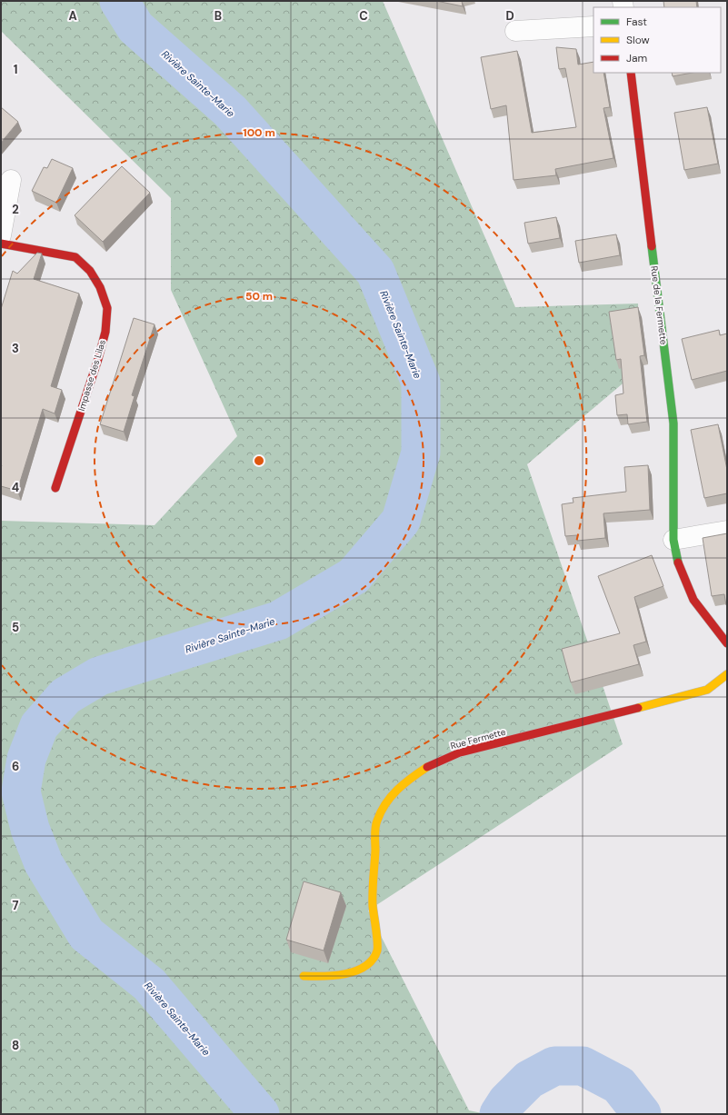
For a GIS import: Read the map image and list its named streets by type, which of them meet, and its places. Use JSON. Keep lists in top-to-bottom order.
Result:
{
  "streets": {
    "street": ["Rue de la Fermette", "Impasse des Lilas", "Rue Fermette"]
  },
  "water": ["Rivière Sainte-Marie"],
  "legend": ["Fast", "Slow", "Jam"],
  "grid": {
    "columns": [
      "A",
      "B",
      "C",
      "D"
    ],
    "rows": [
      "1",
      "2",
      "3",
      "4",
      "5",
      "6",
      "7",
      "8"
    ]
  },
  "rings": ["100 m", "50 m"]
}
